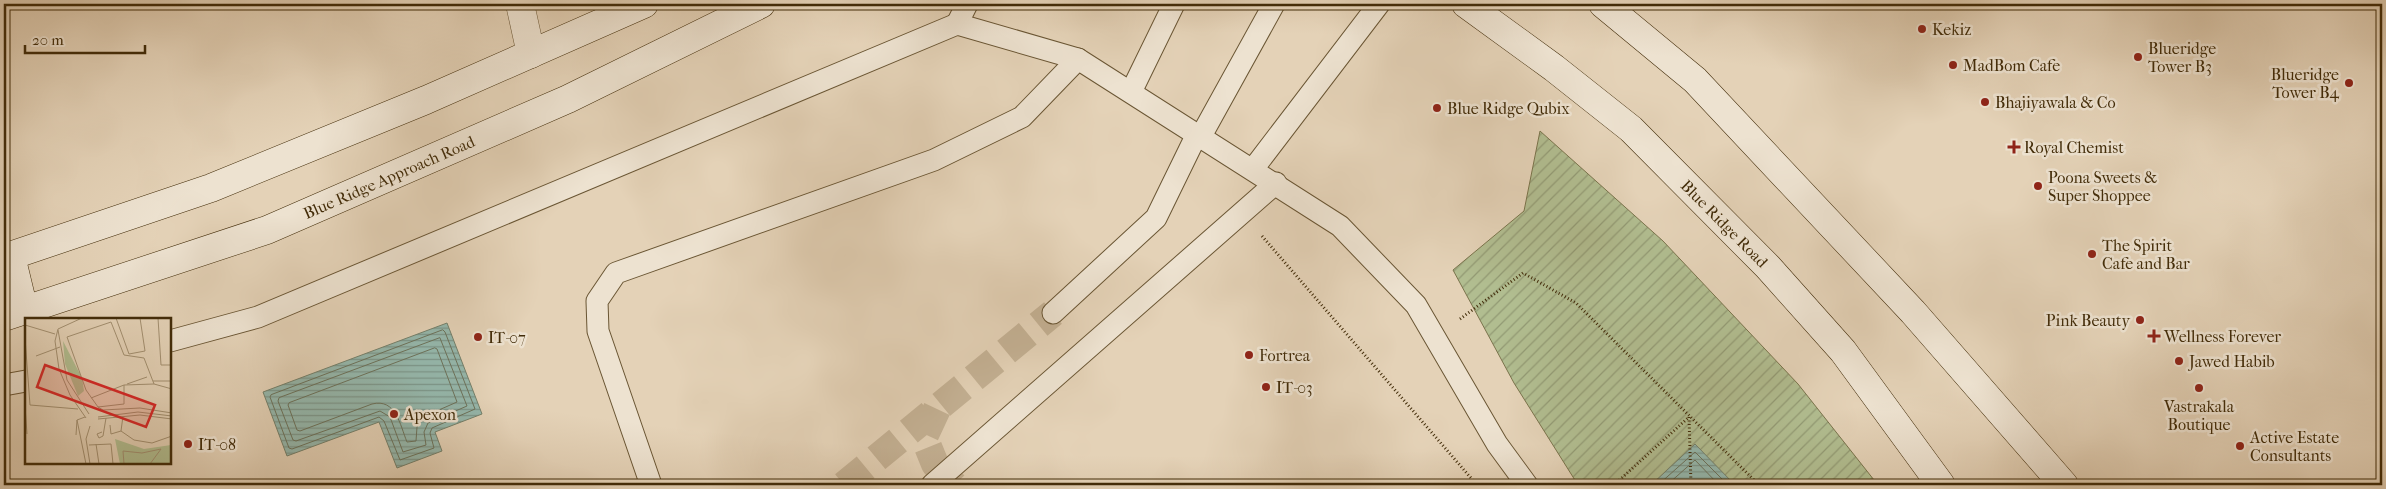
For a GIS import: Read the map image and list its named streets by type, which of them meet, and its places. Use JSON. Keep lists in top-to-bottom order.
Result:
{
  "streets": {
    "street": ["Blue Ridge Approach Road", "Blue Ridge Road"]
  },
  "places": {
    "other": [
      "Kekiz",
      "Blueridge Tower B3",
      "MadBom Cafe",
      "Blueridge Tower B4",
      "Bhajiyawala & Co",
      "Blue Ridge Qubix",
      "Poona Sweets & Super Shoppee",
      "The Spirit Cafe and Bar",
      "Pink Beauty",
      "IT-07",
      "Fortrea",
      "Jawed Habib",
      "IT-03",
      "Vastrakala Boutique",
      "Apexon",
      "IT-08",
      "Active Estate Consultants"
    ],
    "health": ["Royal Chemist", "Wellness Forever"]
  },
  "scale_bar": "20 m"
}
